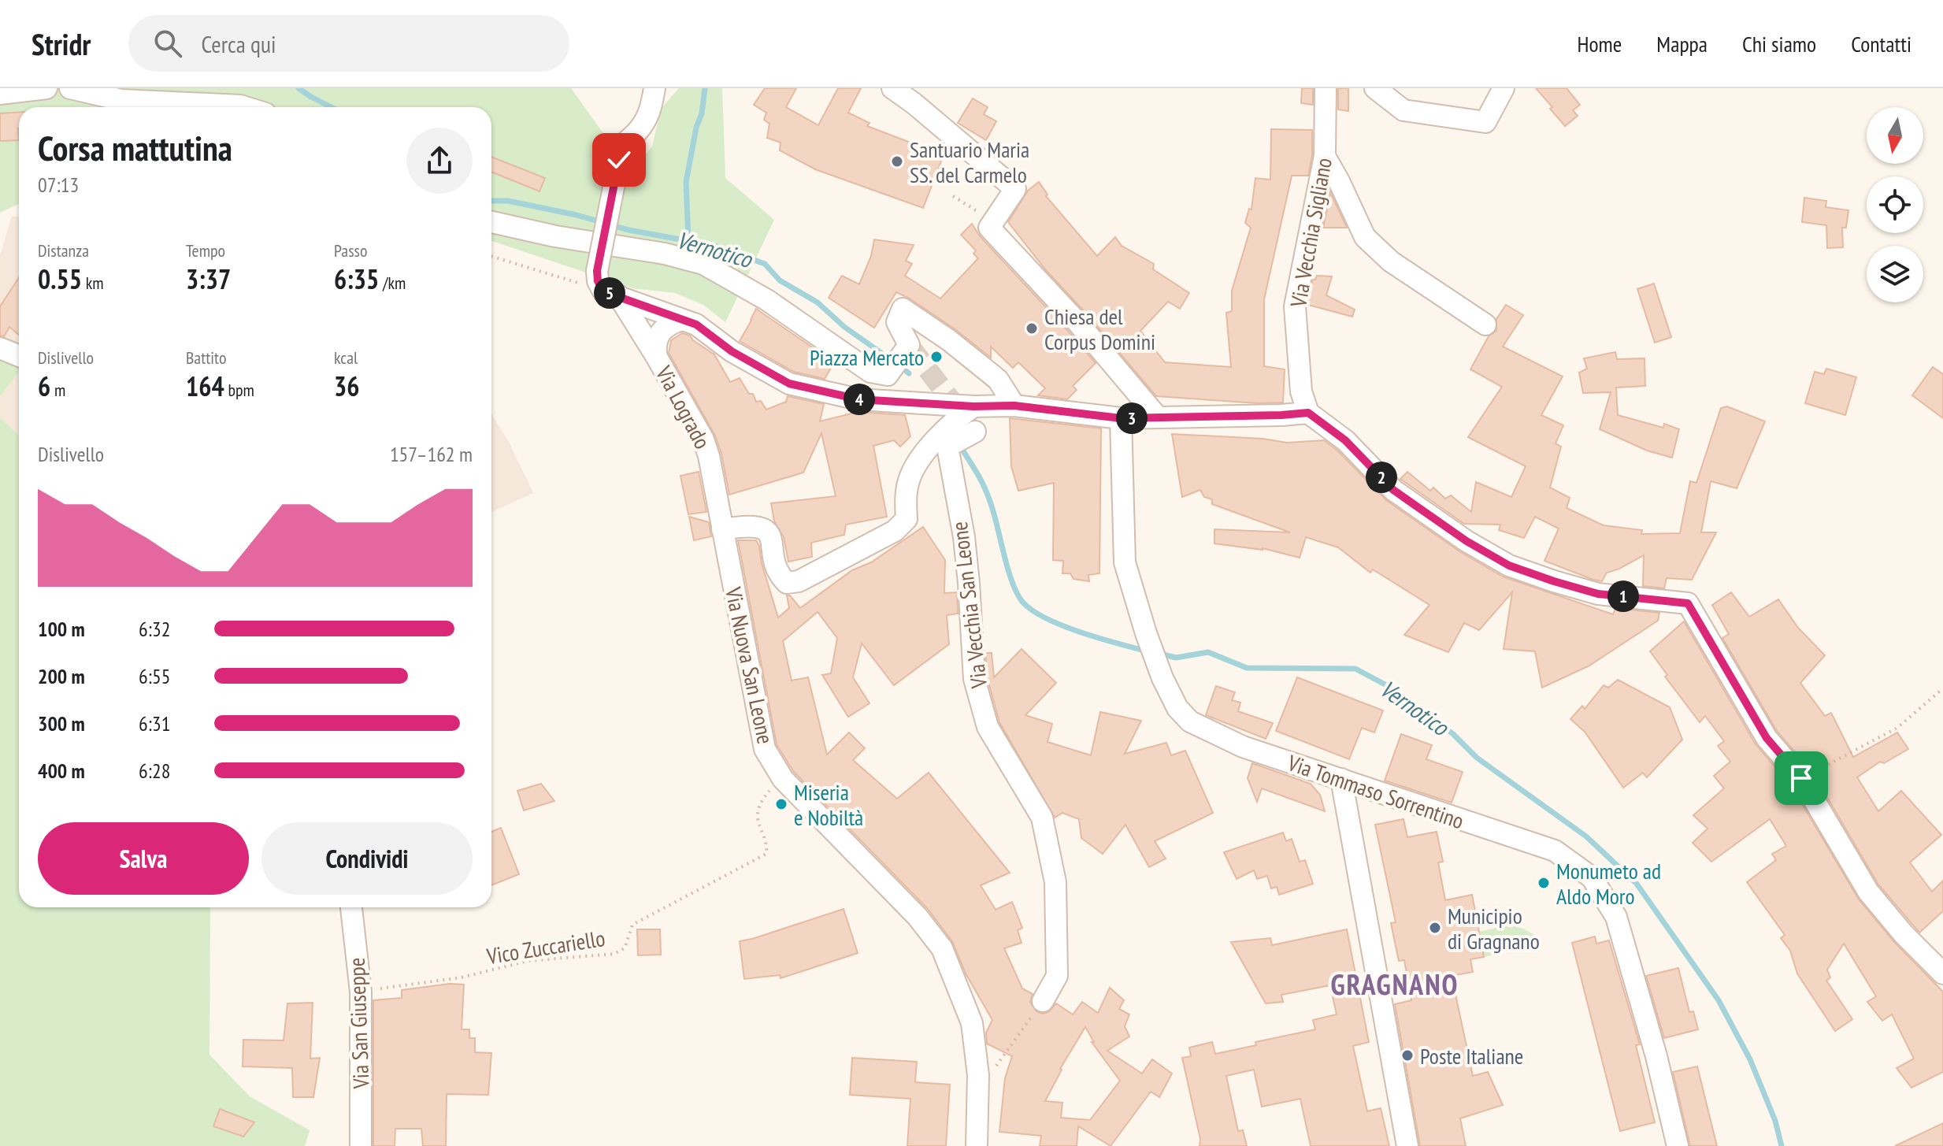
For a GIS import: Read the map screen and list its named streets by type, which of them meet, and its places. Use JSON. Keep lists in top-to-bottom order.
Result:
{
  "streets": {
    "street": [
      "Via Vecchia Sigliano",
      "Via Logrado",
      "Via Vecchia San Leone",
      "Via Nuova San Leone",
      "Via Tommaso Sorrentino",
      "Via San Giuseppe"
    ],
    "path": ["Vico Zuccariello"]
  },
  "crossings": [
    ["Via Logrado", "Via Nuova San Leone"],
    ["Via Nuova San Leone", "Vico Zuccariello"],
    ["Vico Zuccariello", "Via San Giuseppe"]
  ],
  "districts": ["GRAGNANO"],
  "water": ["Vernotico"],
  "places": [
    "Santuario Maria SS. del Carmelo",
    "Chiesa del Corpus Domini",
    "Piazza Mercato",
    "Miseria e Nobiltà",
    "Monumeto ad Aldo Moro",
    "Municipio di Gragnano",
    "Poste Italiane"
  ],
  "north": "bottom",
  "page": {
    "header": "Stridr",
    "search": "Cerca qui",
    "nav": [
      "Home",
      "Mappa",
      "Chi siamo",
      "Contatti"
    ],
    "heading": ["Corsa mattutina", "07:13"],
    "stats": [
      ["Distanza", "0.55 km"],
      ["Tempo", "3:37"],
      ["Passo", "6:35 /km"],
      ["Dislivello", "6 m"],
      ["Battito", "164 bpm"],
      ["kcal", "36"]
    ],
    "pins": [
      "5",
      "4",
      "3",
      "2",
      "1"
    ],
    "chart": ["Dislivello", "157–162 m"],
    "list": [
      {
        "name": "100 m",
        "note": "6:32"
      },
      {
        "name": "200 m",
        "note": "6:55"
      },
      {
        "name": "300 m",
        "note": "6:31"
      },
      {
        "name": "400 m",
        "note": "6:28"
      }
    ],
    "buttons": ["Salva", "Condividi"]
  }
}
